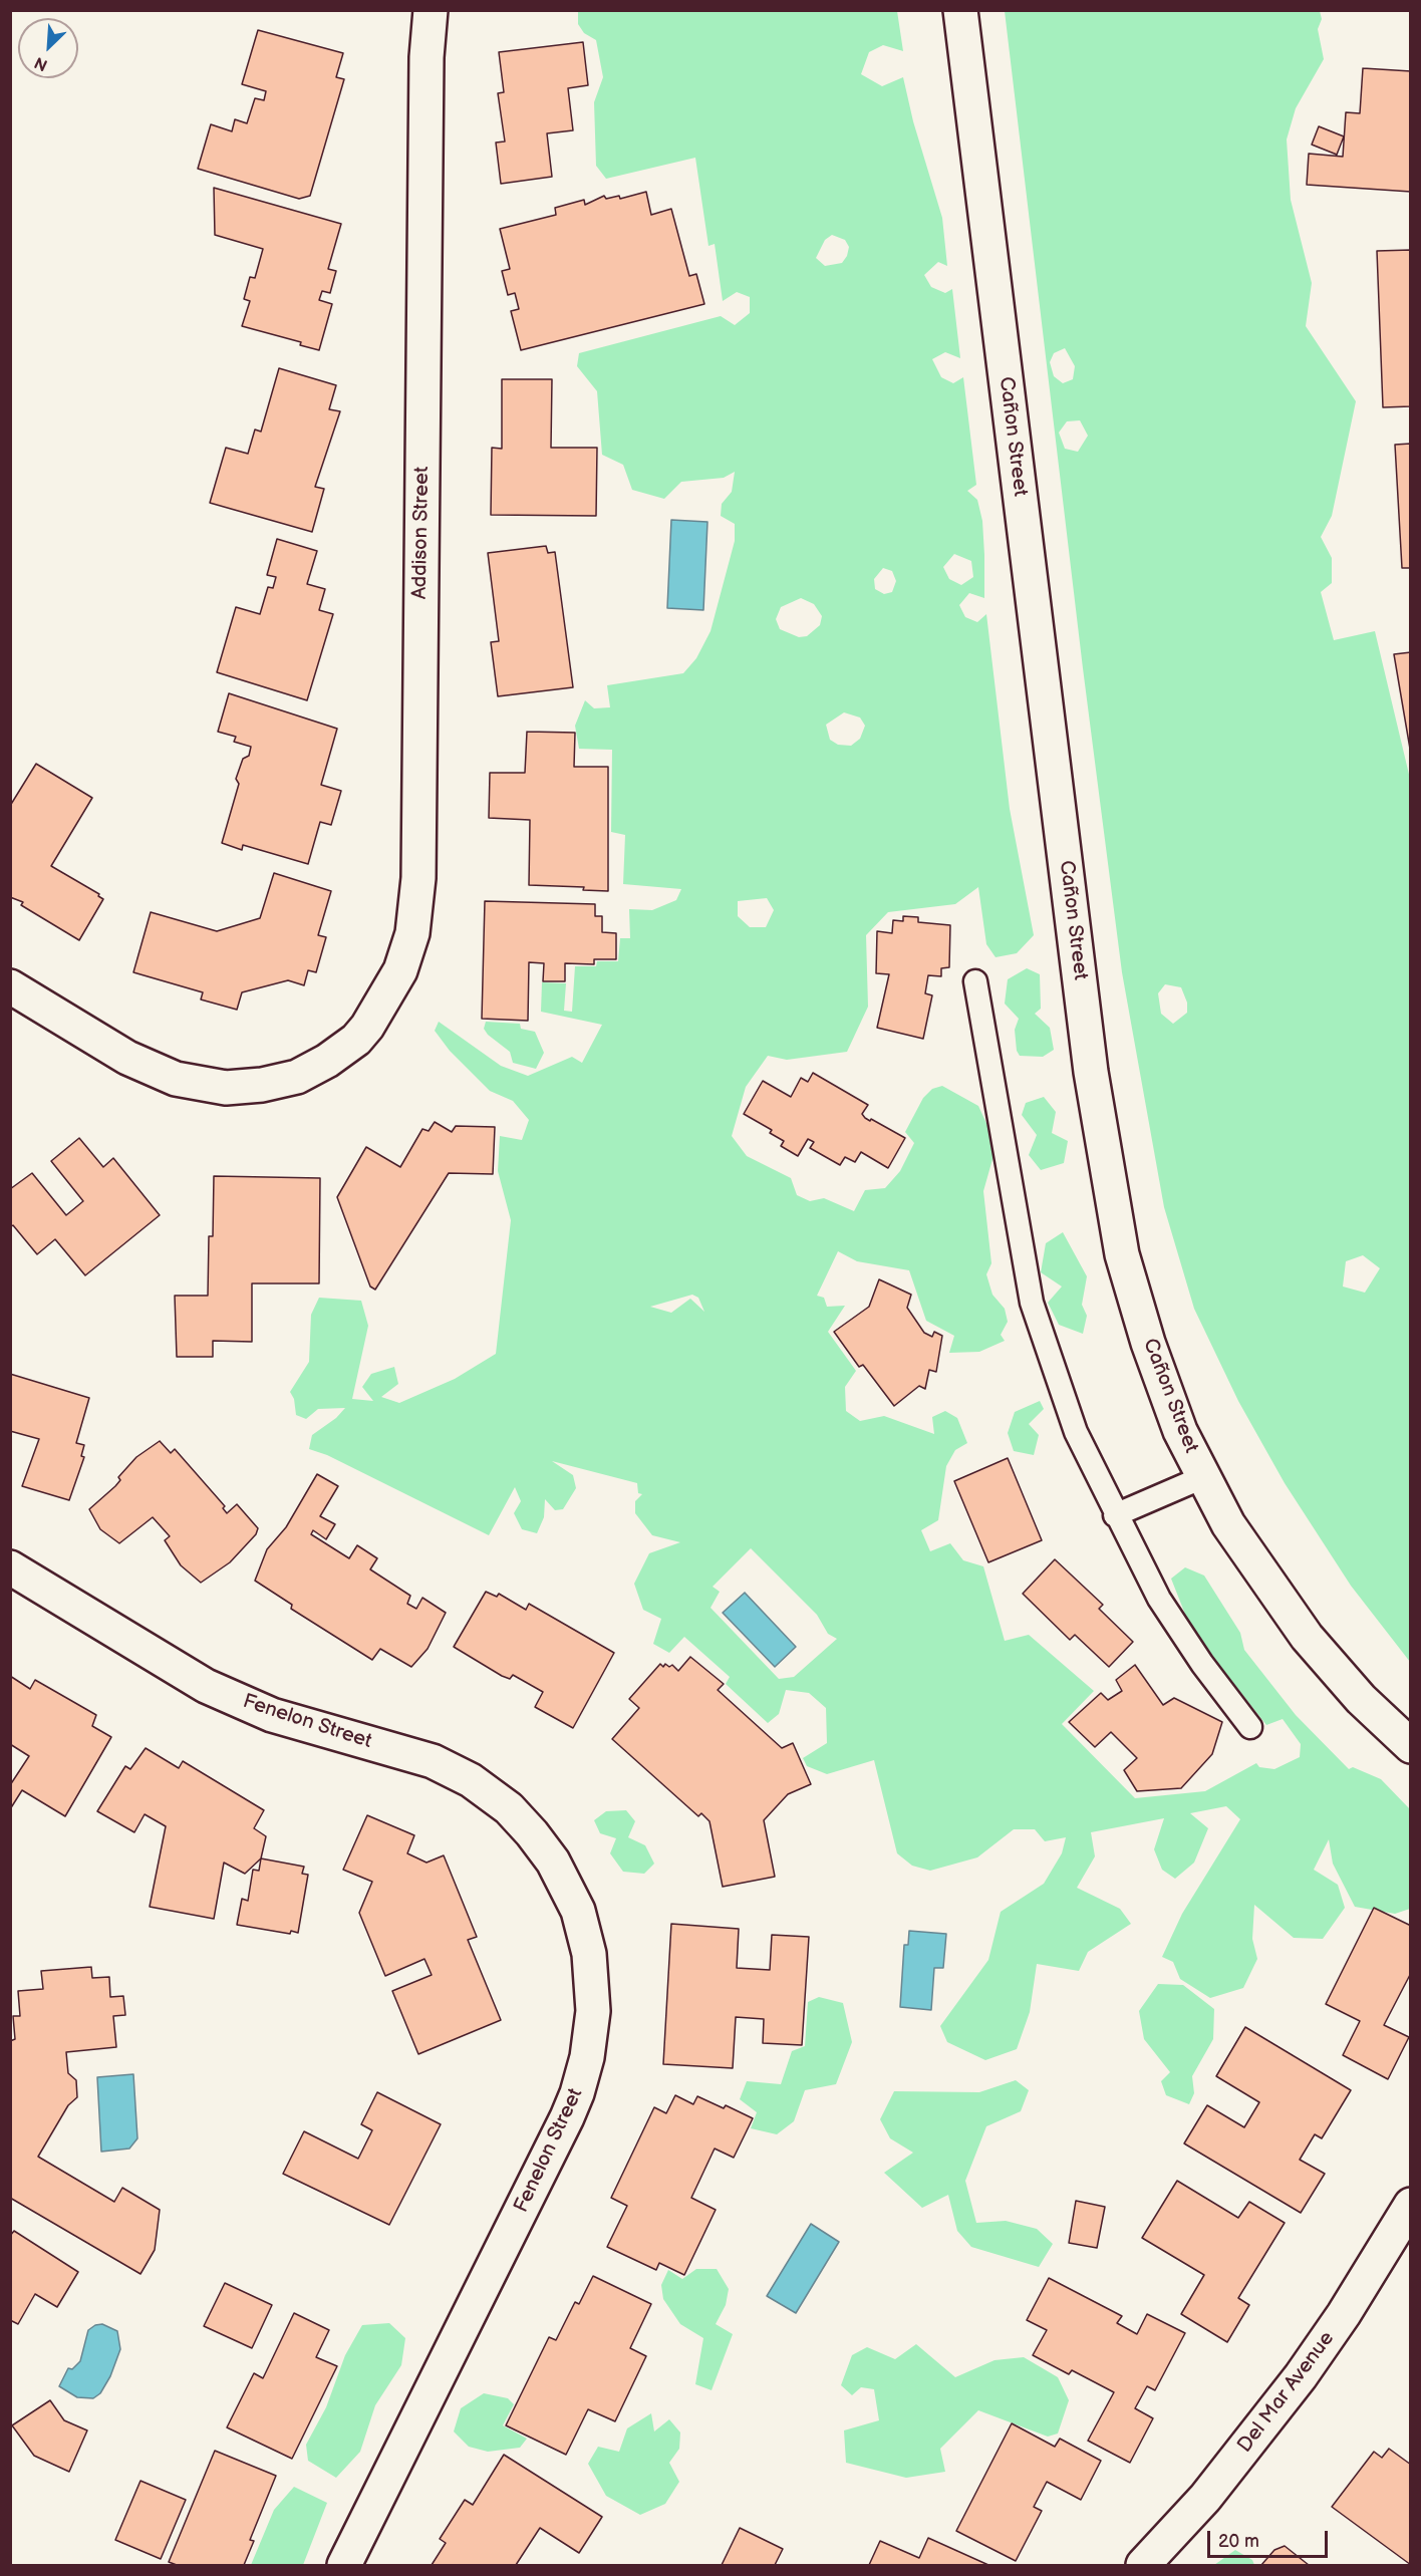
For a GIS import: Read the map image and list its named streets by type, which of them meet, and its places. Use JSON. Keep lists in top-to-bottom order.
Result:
{
  "streets": {
    "street": [
      "Cañon Street",
      "Addison Street",
      "Fenelon Street",
      "Del Mar Avenue"
    ]
  },
  "scale_bar": "20 m",
  "north": "bottom left"
}
